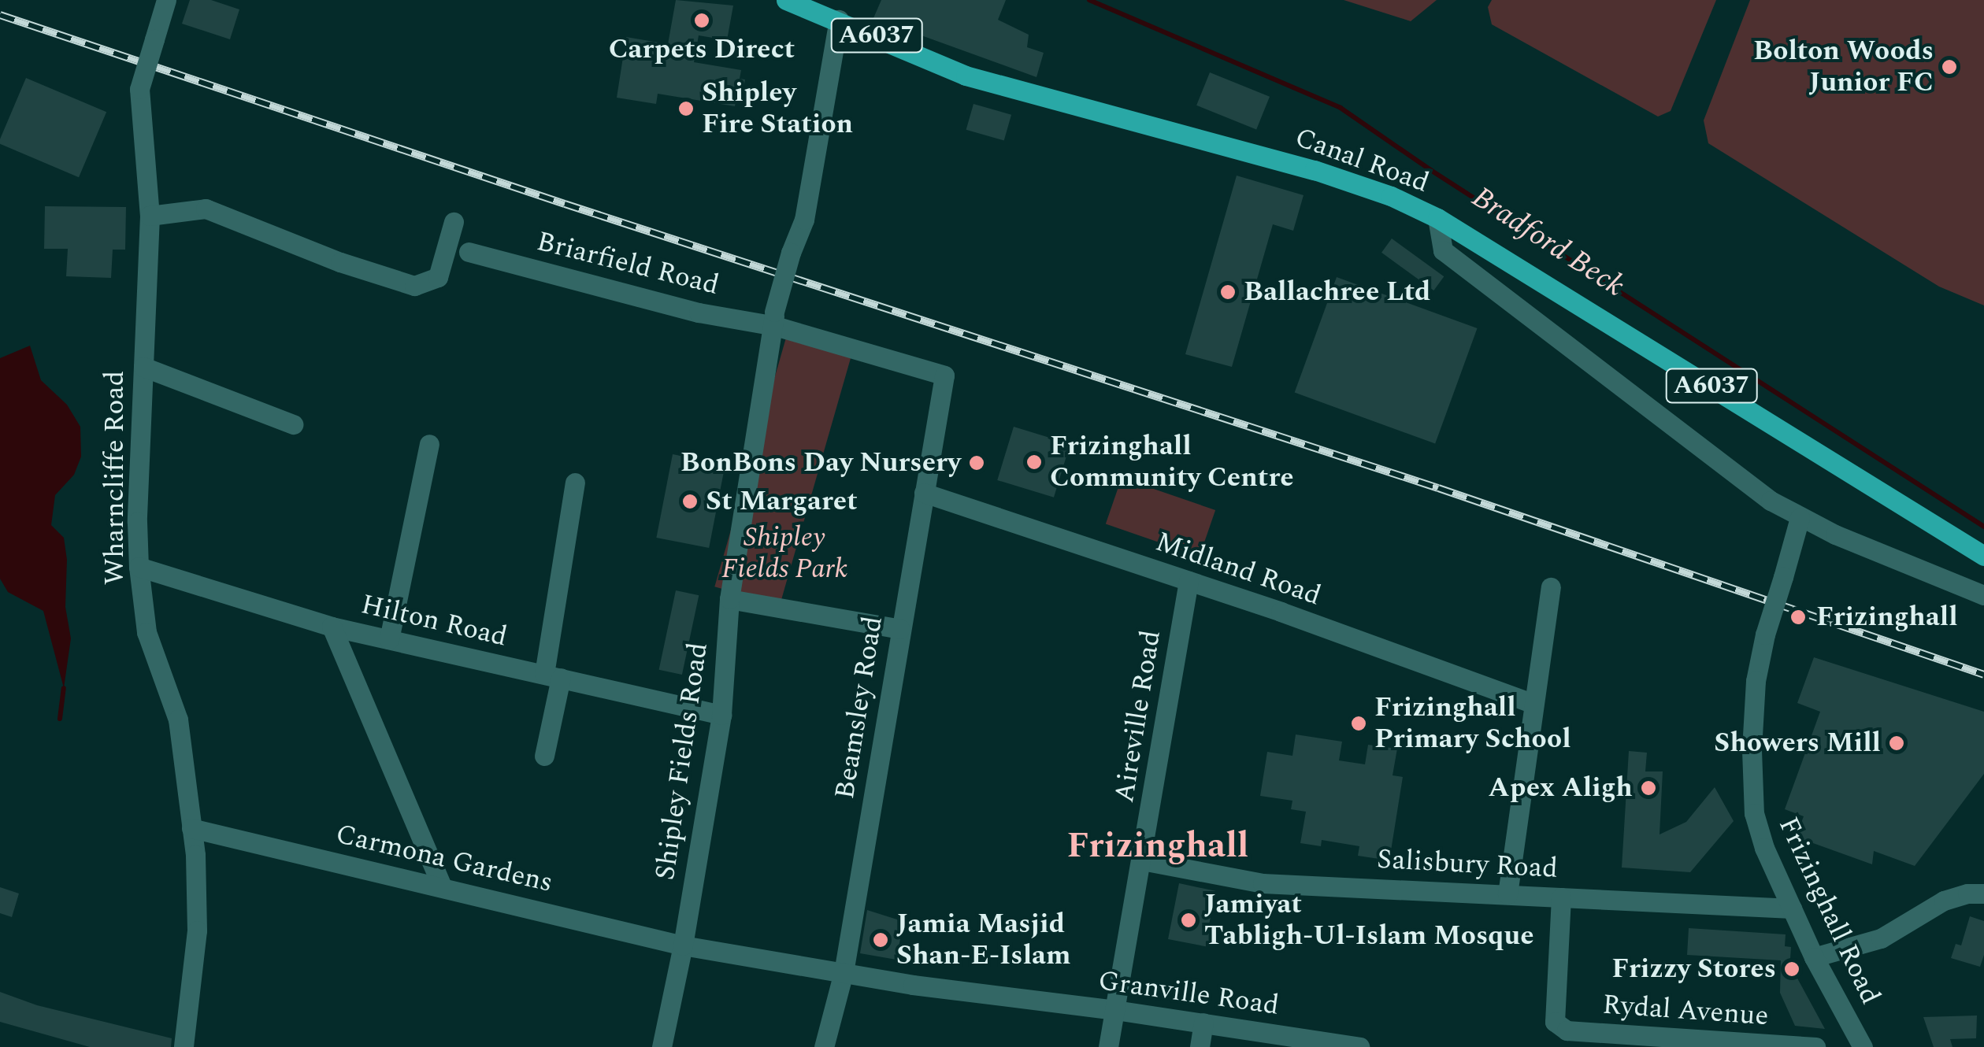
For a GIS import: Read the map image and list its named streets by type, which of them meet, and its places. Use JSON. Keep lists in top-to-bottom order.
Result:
{
  "streets": {
    "main road": ["A6037", "Canal Road"],
    "street": [
      "Briarfield Road",
      "Wharncliffe Road",
      "Midland Road",
      "Hilton Road",
      "Beamsley Road",
      "Aireville Road",
      "Shipley Fields Road",
      "Carmona Gardens",
      "Salisbury Road",
      "Frizinghall Road",
      "Granville Road",
      "Rydal Avenue"
    ]
  },
  "crossings": [
    ["A6037", "Canal Road"],
    ["A6037", "Shipley Fields Road"],
    ["Canal Road", "Shipley Fields Road"],
    ["Briarfield Road", "Beamsley Road"],
    ["Briarfield Road", "Shipley Fields Road"],
    ["Wharncliffe Road", "Hilton Road"],
    ["Wharncliffe Road", "Carmona Gardens"],
    ["Midland Road", "Beamsley Road"],
    ["Midland Road", "Aireville Road"],
    ["Hilton Road", "Shipley Fields Road"],
    ["Beamsley Road", "Granville Road"],
    ["Aireville Road", "Salisbury Road"],
    ["Aireville Road", "Granville Road"],
    ["Shipley Fields Road", "Carmona Gardens"],
    ["Shipley Fields Road", "Granville Road"],
    ["Carmona Gardens", "Granville Road"],
    ["Salisbury Road", "Frizinghall Road"],
    ["Salisbury Road", "Rydal Avenue"]
  ],
  "districts": ["Frizinghall"],
  "water": ["Bradford Beck"],
  "parks": ["Shipley Fields Park"],
  "places": [
    "Carpets Direct",
    "Bolton Woods Junior FC",
    "Shipley Fire Station",
    "Ballachree Ltd",
    "Frizinghall Community Centre",
    "BonBons Day Nursery",
    "St Margaret",
    "Frizinghall",
    "Frizinghall Primary School",
    "Showers Mill",
    "Apex Aligh",
    "Jamiyat Tabligh-Ul-Islam Mosque",
    "Jamia Masjid Shan-E-Islam",
    "Frizzy Stores"
  ]
}
